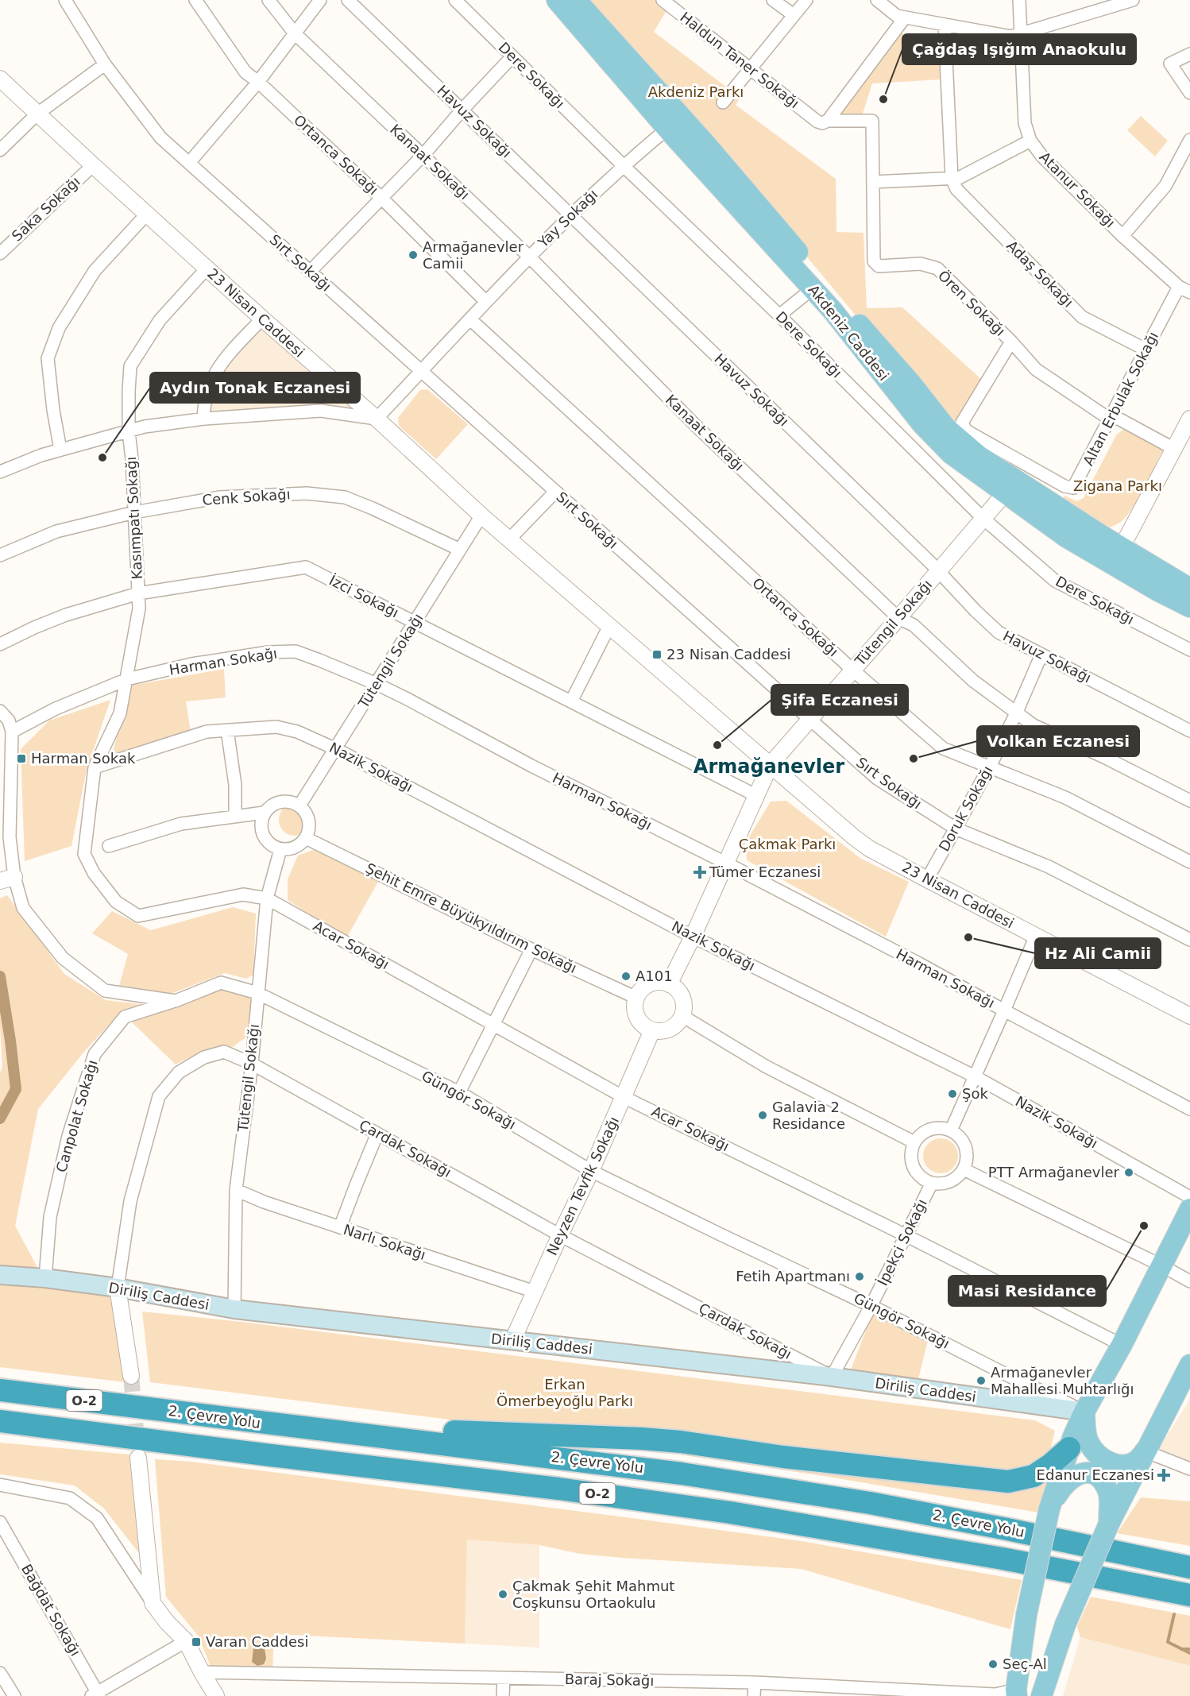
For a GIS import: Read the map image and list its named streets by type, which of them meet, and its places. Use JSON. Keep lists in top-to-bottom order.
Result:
{
  "streets": {
    "highway": ["O-2", "2. Çevre Yolu"],
    "main road": ["Akdeniz Caddesi", "Diriliş Caddesi"],
    "street": [
      "Haldun Taner Sokağı",
      "Dere Sokağı",
      "Havuz Sokağı",
      "Ortanca Sokağı",
      "Kanaat Sokağı",
      "Atanur Sokağı",
      "Saka Sokağı",
      "Yay Sokağı",
      "Sırt Sokağı",
      "Adaş Sokağı",
      "Ören Sokağı",
      "23 Nisan Caddesi",
      "Altan Erbulak Sokağı",
      "Cenk Sokağı",
      "Kasımpatı Sokağı",
      "İzci Sokağı",
      "Tütengil Sokağı",
      "Harman Sokağı",
      "Nazik Sokağı",
      "Doruk Sokağı",
      "Şehit Emre Büyükyıldırım Sokağı",
      "Acar Sokağı",
      "Güngör Sokağı",
      "Canpolat Sokağı",
      "Çardak Sokağı",
      "Neyzen Tevfik Sokağı",
      "Narlı Sokağı",
      "İpekçi Sokağı",
      "Bağdat Sokağı",
      "Baraj Sokağı"
    ]
  },
  "crossings": [
    ["Haldun Taner Sokağı", "Ören Sokağı"],
    ["Dere Sokağı", "Yay Sokağı"],
    ["Dere Sokağı", "Tütengil Sokağı"],
    ["Havuz Sokağı", "Yay Sokağı"],
    ["Havuz Sokağı", "Tütengil Sokağı"],
    ["Havuz Sokağı", "Doruk Sokağı"],
    ["Ortanca Sokağı", "Yay Sokağı"],
    ["Ortanca Sokağı", "Tütengil Sokağı"],
    ["Ortanca Sokağı", "Doruk Sokağı"],
    ["Kanaat Sokağı", "Yay Sokağı"],
    ["Kanaat Sokağı", "Tütengil Sokağı"],
    ["Kanaat Sokağı", "Doruk Sokağı"],
    ["Atanur Sokağı", "Altan Erbulak Sokağı"],
    ["Saka Sokağı", "23 Nisan Caddesi"],
    ["Yay Sokağı", "Sırt Sokağı"],
    ["Yay Sokağı", "23 Nisan Caddesi"],
    ["Yay Sokağı", "Akdeniz Caddesi"],
    ["Sırt Sokağı", "Tütengil Sokağı"],
    ["Sırt Sokağı", "Doruk Sokağı"],
    ["Adaş Sokağı", "Altan Erbulak Sokağı"],
    ["Ören Sokağı", "Altan Erbulak Sokağı"],
    ["23 Nisan Caddesi", "Kasımpatı Sokağı"],
    ["23 Nisan Caddesi", "Tütengil Sokağı"],
    ["23 Nisan Caddesi", "Doruk Sokağı"],
    ["Akdeniz Caddesi", "Tütengil Sokağı"],
    ["Cenk Sokağı", "Kasımpatı Sokağı"],
    ["Cenk Sokağı", "Tütengil Sokağı"],
    ["Kasımpatı Sokağı", "İzci Sokağı"],
    ["Kasımpatı Sokağı", "Harman Sokağı"],
    ["İzci Sokağı", "Tütengil Sokağı"],
    ["Tütengil Sokağı", "Harman Sokağı"],
    ["Tütengil Sokağı", "Nazik Sokağı"],
    ["Tütengil Sokağı", "Şehit Emre Büyükyıldırım Sokağı"],
    ["Tütengil Sokağı", "Acar Sokağı"],
    ["Tütengil Sokağı", "Güngör Sokağı"],
    ["Tütengil Sokağı", "Çardak Sokağı"],
    ["Tütengil Sokağı", "Narlı Sokağı"],
    ["Tütengil Sokağı", "Diriliş Caddesi"],
    ["Harman Sokağı", "Güngör Sokağı"],
    ["Şehit Emre Büyükyıldırım Sokağı", "Neyzen Tevfik Sokağı"],
    ["Acar Sokağı", "Neyzen Tevfik Sokağı"],
    ["Acar Sokağı", "İpekçi Sokağı"],
    ["Güngör Sokağı", "Canpolat Sokağı"],
    ["Güngör Sokağı", "Neyzen Tevfik Sokağı"],
    ["Güngör Sokağı", "İpekçi Sokağı"],
    ["Güngör Sokağı", "Diriliş Caddesi"],
    ["Canpolat Sokağı", "Diriliş Caddesi"],
    ["Çardak Sokağı", "Neyzen Tevfik Sokağı"],
    ["Çardak Sokağı", "İpekçi Sokağı"],
    ["Çardak Sokağı", "Diriliş Caddesi"],
    ["Neyzen Tevfik Sokağı", "Narlı Sokağı"],
    ["Neyzen Tevfik Sokağı", "Diriliş Caddesi"],
    ["İpekçi Sokağı", "Diriliş Caddesi"]
  ],
  "districts": ["Armağanevler"],
  "parks": [
    "Akdeniz Parkı",
    "Zigana Parkı",
    "Çakmak Parkı",
    "Erkan Ömerbeyoğlu Parkı"
  ],
  "places": {
    "other": [
      "Çağdaş Işığım Anaokulu",
      "Armağanevler Camii",
      "Aydın Tonak Eczanesi",
      "Şifa Eczanesi",
      "Volkan Eczanesi",
      "Hz Ali Camii",
      "A101",
      "Şok",
      "Galavia 2 Residance",
      "PTT Armağanevler",
      "Masi Residance",
      "Fetih Apartmanı",
      "Armağanevler Mahallesi Muhtarlığı",
      "Çakmak Şehit Mahmut Coşkunsu Ortaokulu",
      "Seç-Al"
    ],
    "transit": ["23 Nisan Caddesi", "Harman Sokak", "Varan Caddesi"],
    "health": ["Tümer Eczanesi", "Edanur Eczanesi"]
  }
}
